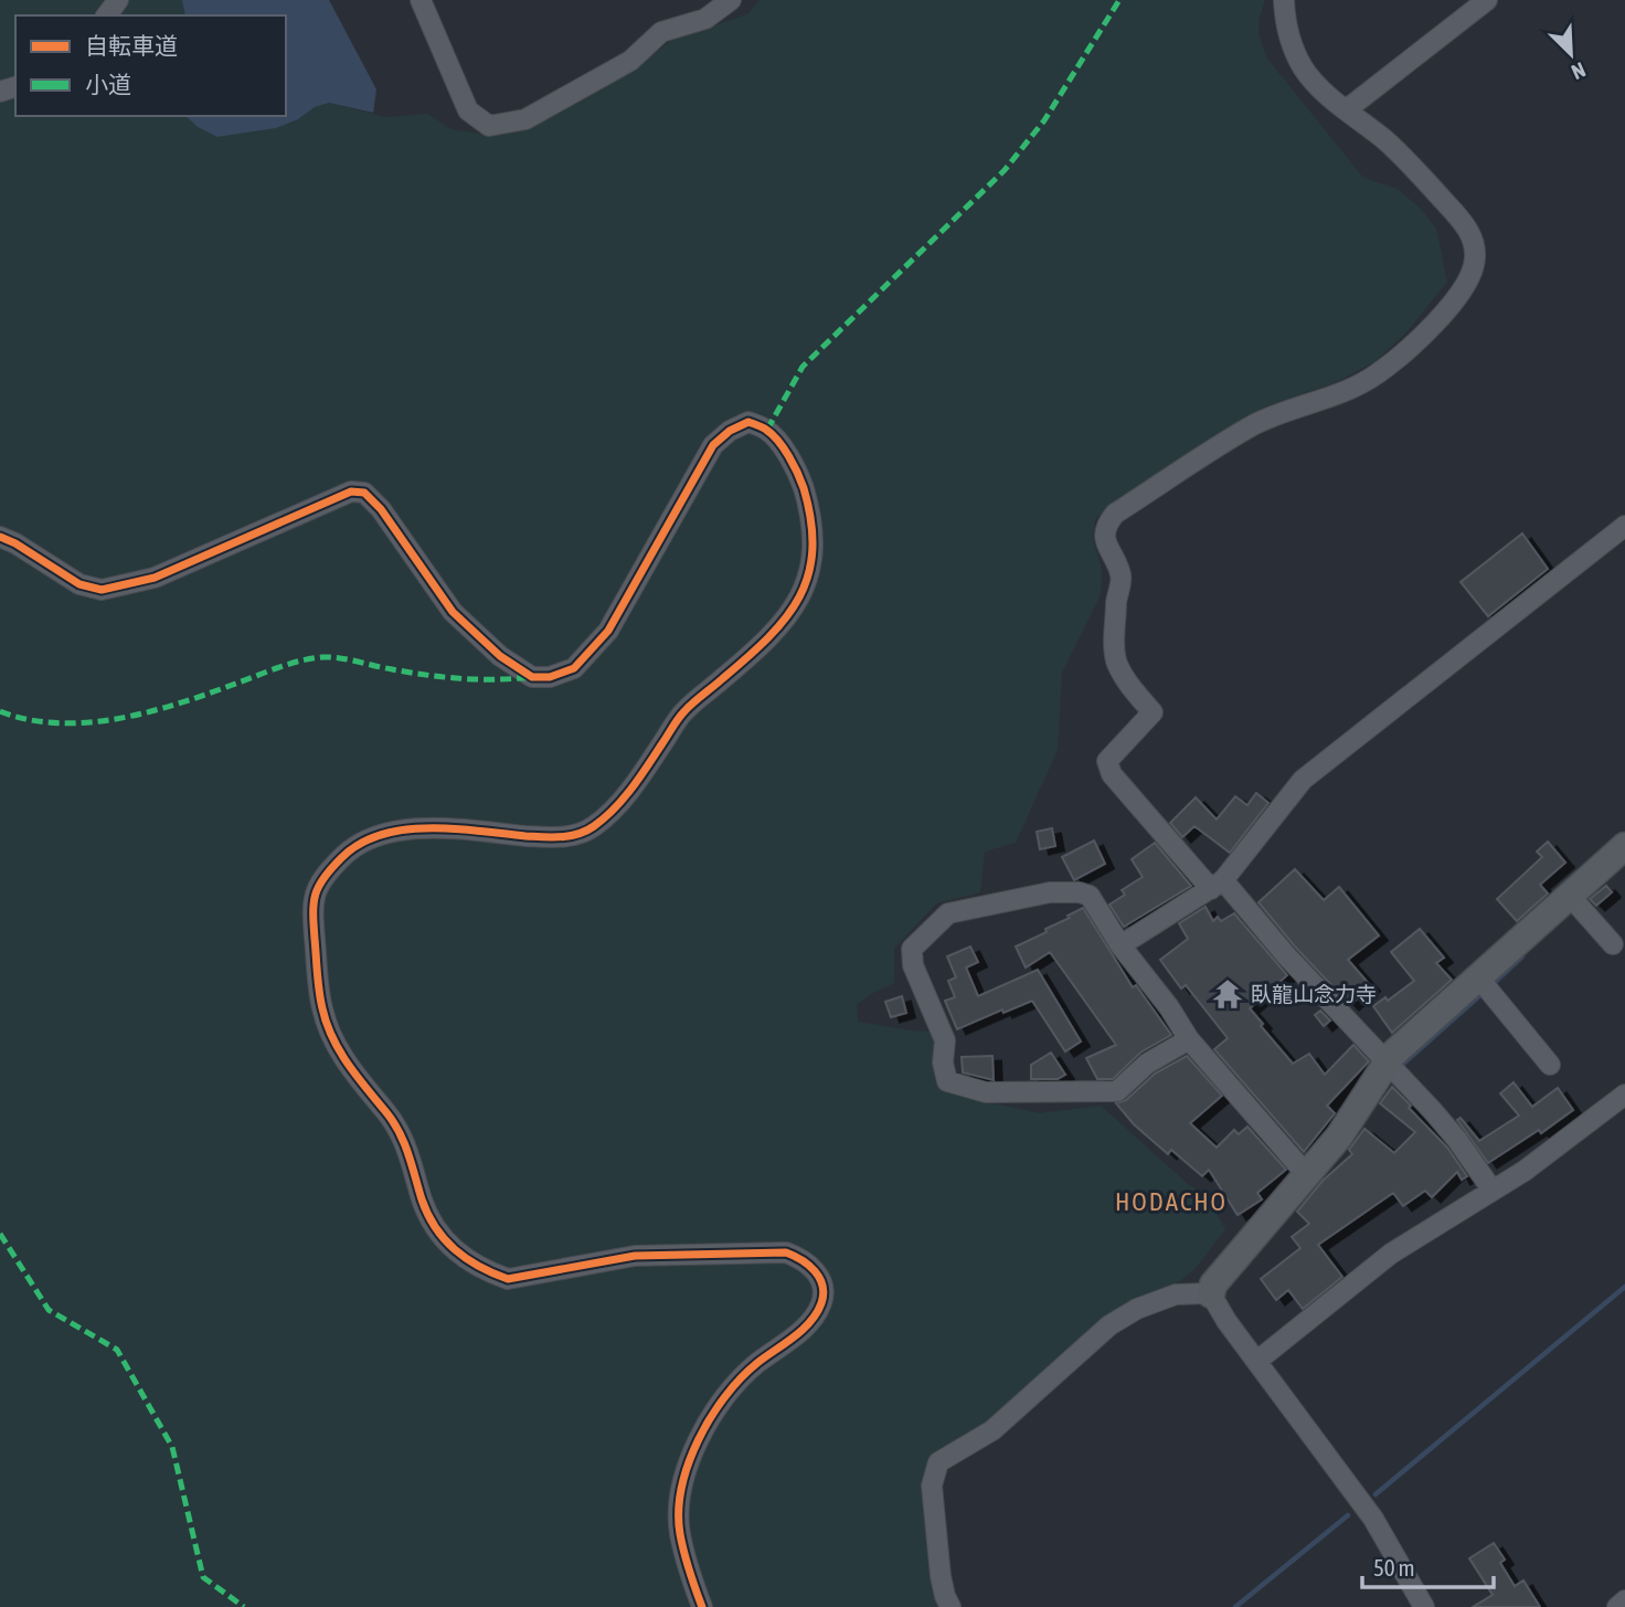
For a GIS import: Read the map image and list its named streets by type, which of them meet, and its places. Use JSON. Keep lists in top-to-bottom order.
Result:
{
  "districts": ["HODACHO"],
  "places": {
    "temple": ["臥龍山念力寺"]
  },
  "legend": ["自転車道", "小道"],
  "scale_bar": "50 m",
  "north": "bottom right"
}
